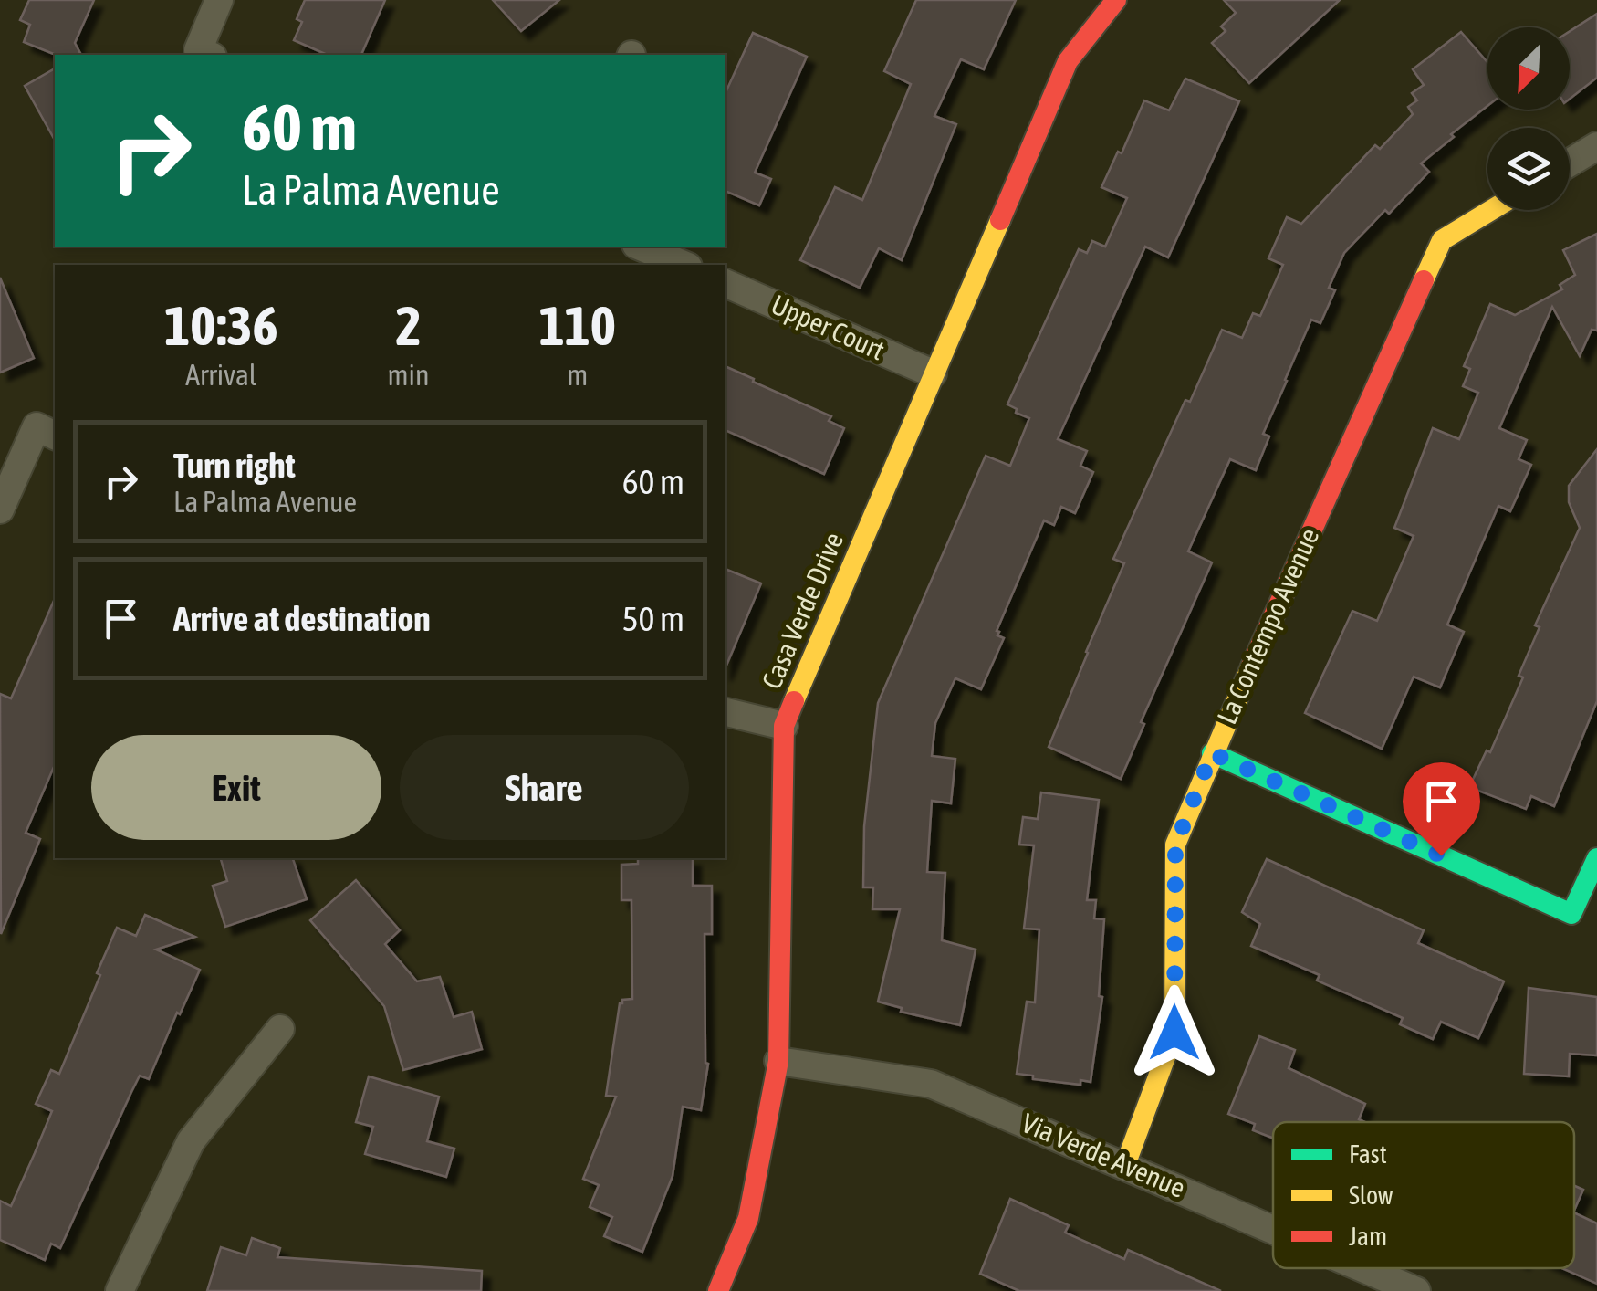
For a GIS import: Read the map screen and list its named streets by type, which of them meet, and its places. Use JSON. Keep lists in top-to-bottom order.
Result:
{
  "streets": {
    "street": [
      "Upper Court",
      "Casa Verde Drive",
      "La Contempo Avenue",
      "Via Verde Avenue"
    ]
  },
  "crossings": [
    ["Upper Court", "Casa Verde Drive"],
    ["Casa Verde Drive", "Via Verde Avenue"],
    ["La Contempo Avenue", "Via Verde Avenue"]
  ],
  "legend": ["Fast", "Slow", "Jam"],
  "north": "bottom left",
  "page": {
    "turn": ["60 m", "La Palma Avenue"],
    "eta": [
      "10:36",
      "Arrival",
      "2",
      "min",
      "110",
      "m"
    ],
    "list": [
      {
        "name": "Turn right",
        "note": "La Palma Avenue",
        "value": "60 m"
      },
      {
        "name": "Arrive at destination",
        "value": "50 m"
      }
    ],
    "buttons": ["Exit", "Share"]
  }
}
